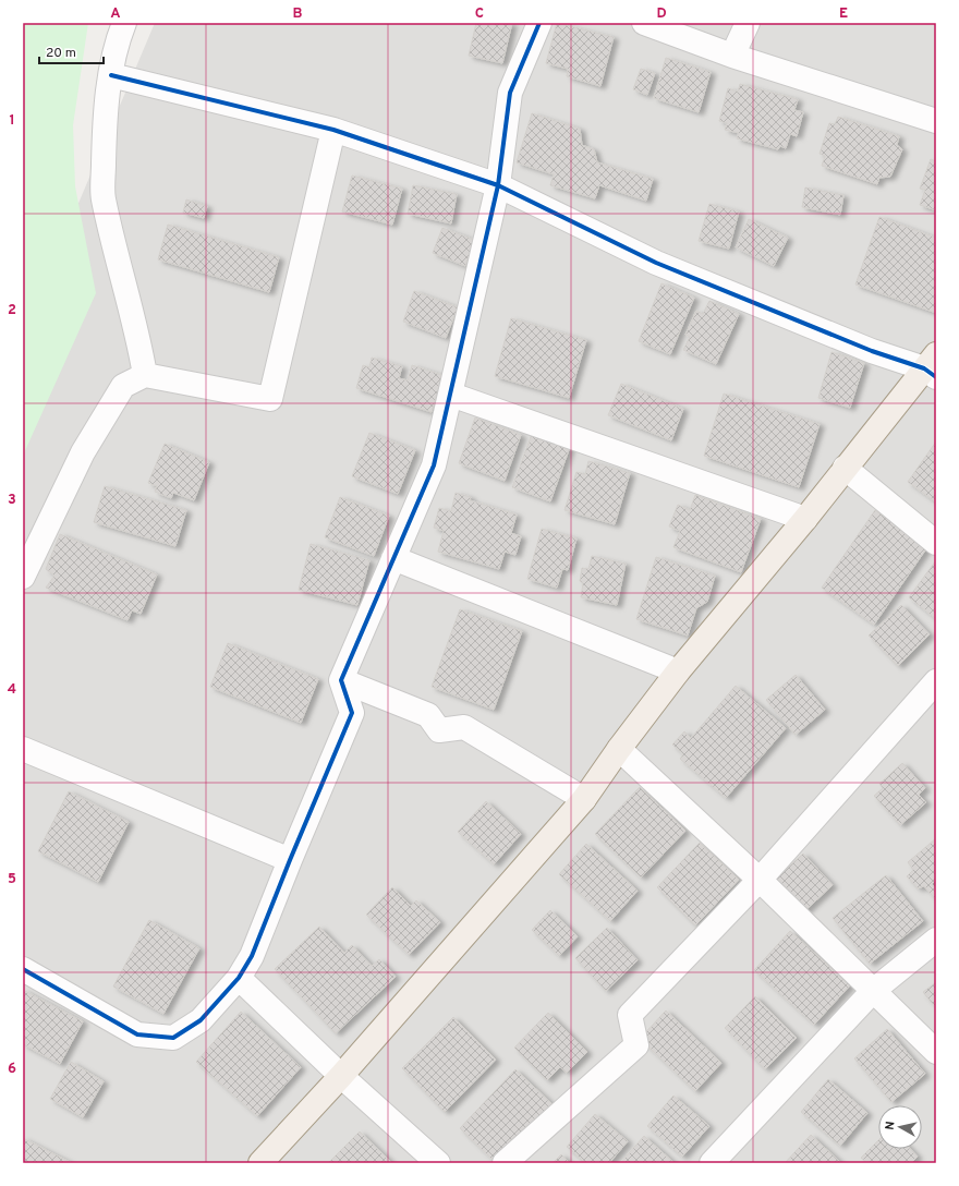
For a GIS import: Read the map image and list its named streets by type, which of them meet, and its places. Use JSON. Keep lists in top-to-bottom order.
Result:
{
  "scale_bar": "20 m",
  "north": "left",
  "grid": {
    "columns": [
      "A",
      "B",
      "C",
      "D",
      "E"
    ],
    "rows": [
      "1",
      "2",
      "3",
      "4",
      "5",
      "6"
    ]
  }
}
